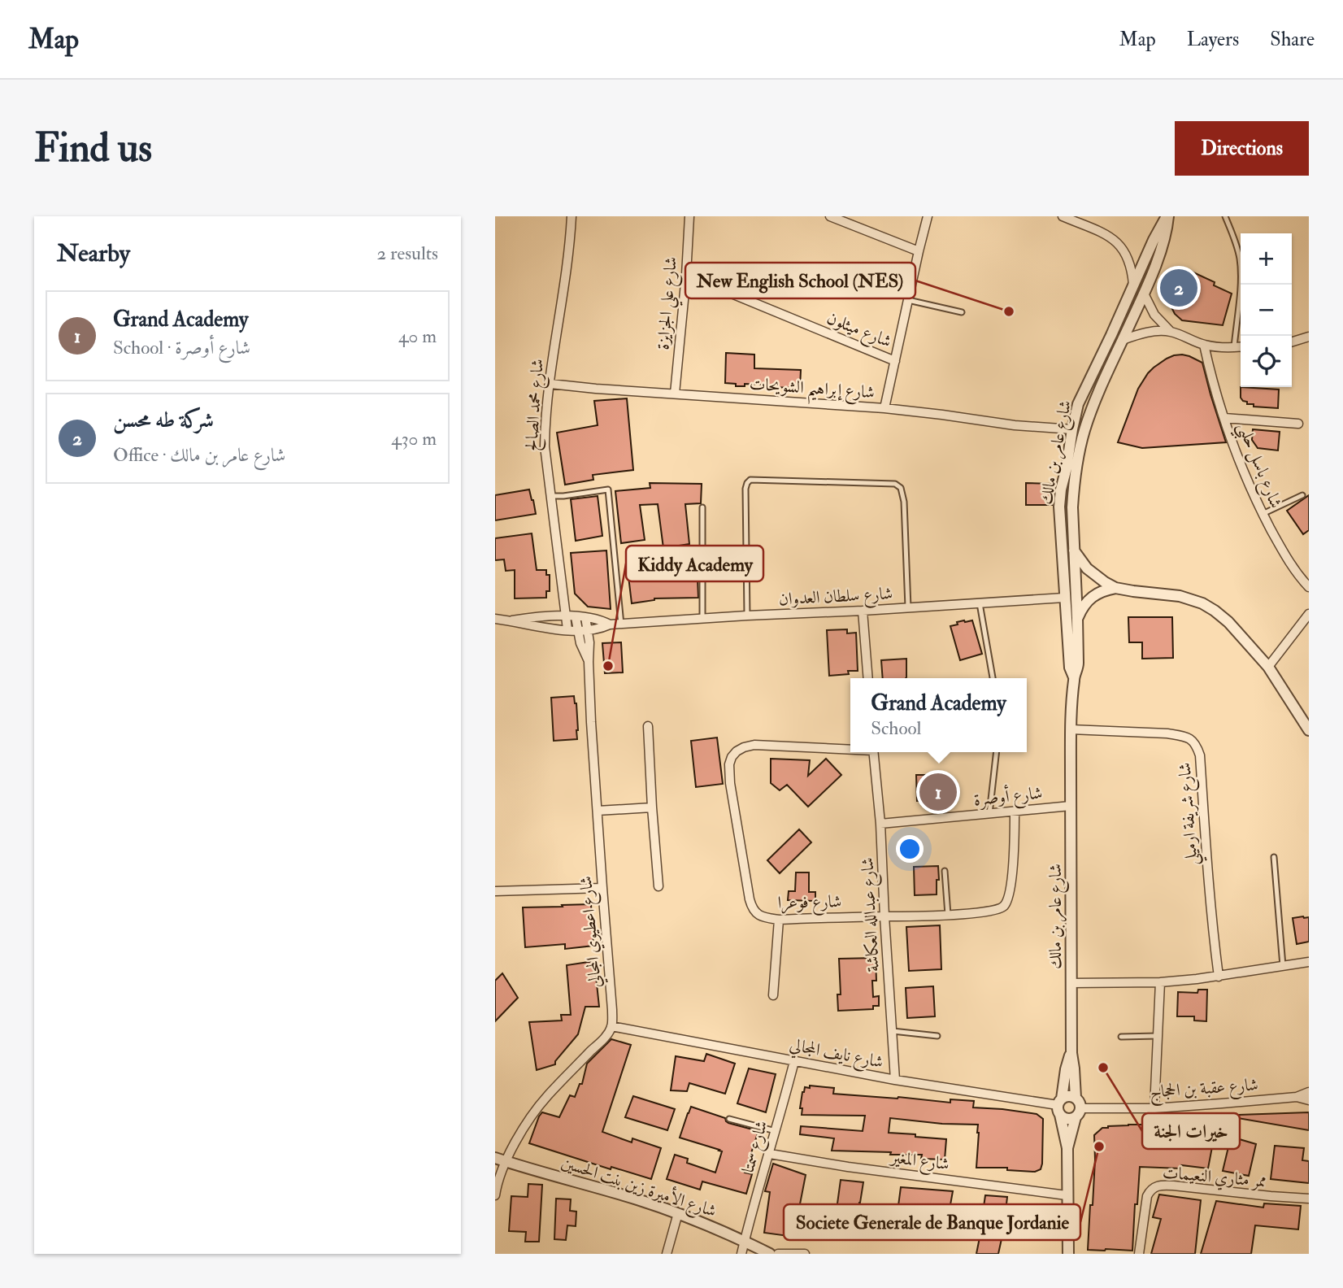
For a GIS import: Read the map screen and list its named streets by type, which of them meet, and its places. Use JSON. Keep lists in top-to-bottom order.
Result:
{
  "streets": {
    "street": [
      "شارع علي الجزايزة",
      "شارع ميثلون",
      "شارع إبراهيم الشويحات",
      "شارع محمد الصالح",
      "شارع عامر بن مالك",
      "شارع باسل حلبي",
      "شارع سلطان العدوان",
      "شارع أوصرة",
      "شارع شريفة ارميلي",
      "شارع فوعرا",
      "شارع عبدالله العكاشة",
      "شارع اعطيوي المجالي",
      "شارع نايف المجالي",
      "شارع عقبة بن الحجاج",
      "شارع سمتا",
      "شارع المغير",
      "ممر مثاري النعيمات",
      "شارع الأميرة زين بنت الحسين"
    ]
  },
  "crossings": [
    ["شارع علي الجزايزة", "شارع ميثلون"],
    ["شارع علي الجزايزة", "شارع إبراهيم الشويحات"],
    ["شارع إبراهيم الشويحات", "شارع محمد الصالح"],
    ["شارع إبراهيم الشويحات", "شارع عامر بن مالك"],
    ["شارع محمد الصالح", "شارع سلطان العدوان"],
    ["شارع عامر بن مالك", "شارع سلطان العدوان"],
    ["شارع عامر بن مالك", "شارع أوصرة"],
    ["شارع عامر بن مالك", "شارع شريفة ارميلي"],
    ["شارع عامر بن مالك", "شارع نايف المجالي"],
    ["شارع عامر بن مالك", "شارع عقبة بن الحجاج"],
    ["شارع عامر بن مالك", "شارع المغير"],
    ["شارع سلطان العدوان", "شارع اعطيوي المجالي"],
    ["شارع أوصرة", "شارع فوعرا"],
    ["شارع أوصرة", "شارع عبدالله العكاشة"],
    ["شارع فوعرا", "شارع عبدالله العكاشة"],
    ["شارع عبدالله العكاشة", "شارع نايف المجالي"],
    ["شارع اعطيوي المجالي", "شارع نايف المجالي"],
    ["شارع نايف المجالي", "شارع عقبة بن الحجاج"],
    ["شارع نايف المجالي", "شارع سمتا"],
    ["شارع سمتا", "شارع المغير"],
    ["شارع سمتا", "شارع الأميرة زين بنت الحسين"]
  ],
  "places": [
    "New English School (NES)",
    "Kiddy Academy",
    "خيرات الجنة",
    "Societe Generale de Banque Jordanie"
  ],
  "page": {
    "header": "Map",
    "nav": ["Map", "Layers", "Share"],
    "buttons": "Directions",
    "title": "Find us",
    "heading": ["Nearby", "2 results"],
    "map_buttons": ["+", "−"],
    "pins": ["2", "1"],
    "list": [
      {
        "mark": "1",
        "name": "Grand Academy",
        "note": "School · شارع أوصرة",
        "value": "40 m"
      },
      {
        "mark": "2",
        "name": "شركة طه محسن",
        "note": "Office · شارع عامر بن مالك",
        "value": "430 m"
      }
    ],
    "popup": ["Grand Academy", "School"]
  }
}
